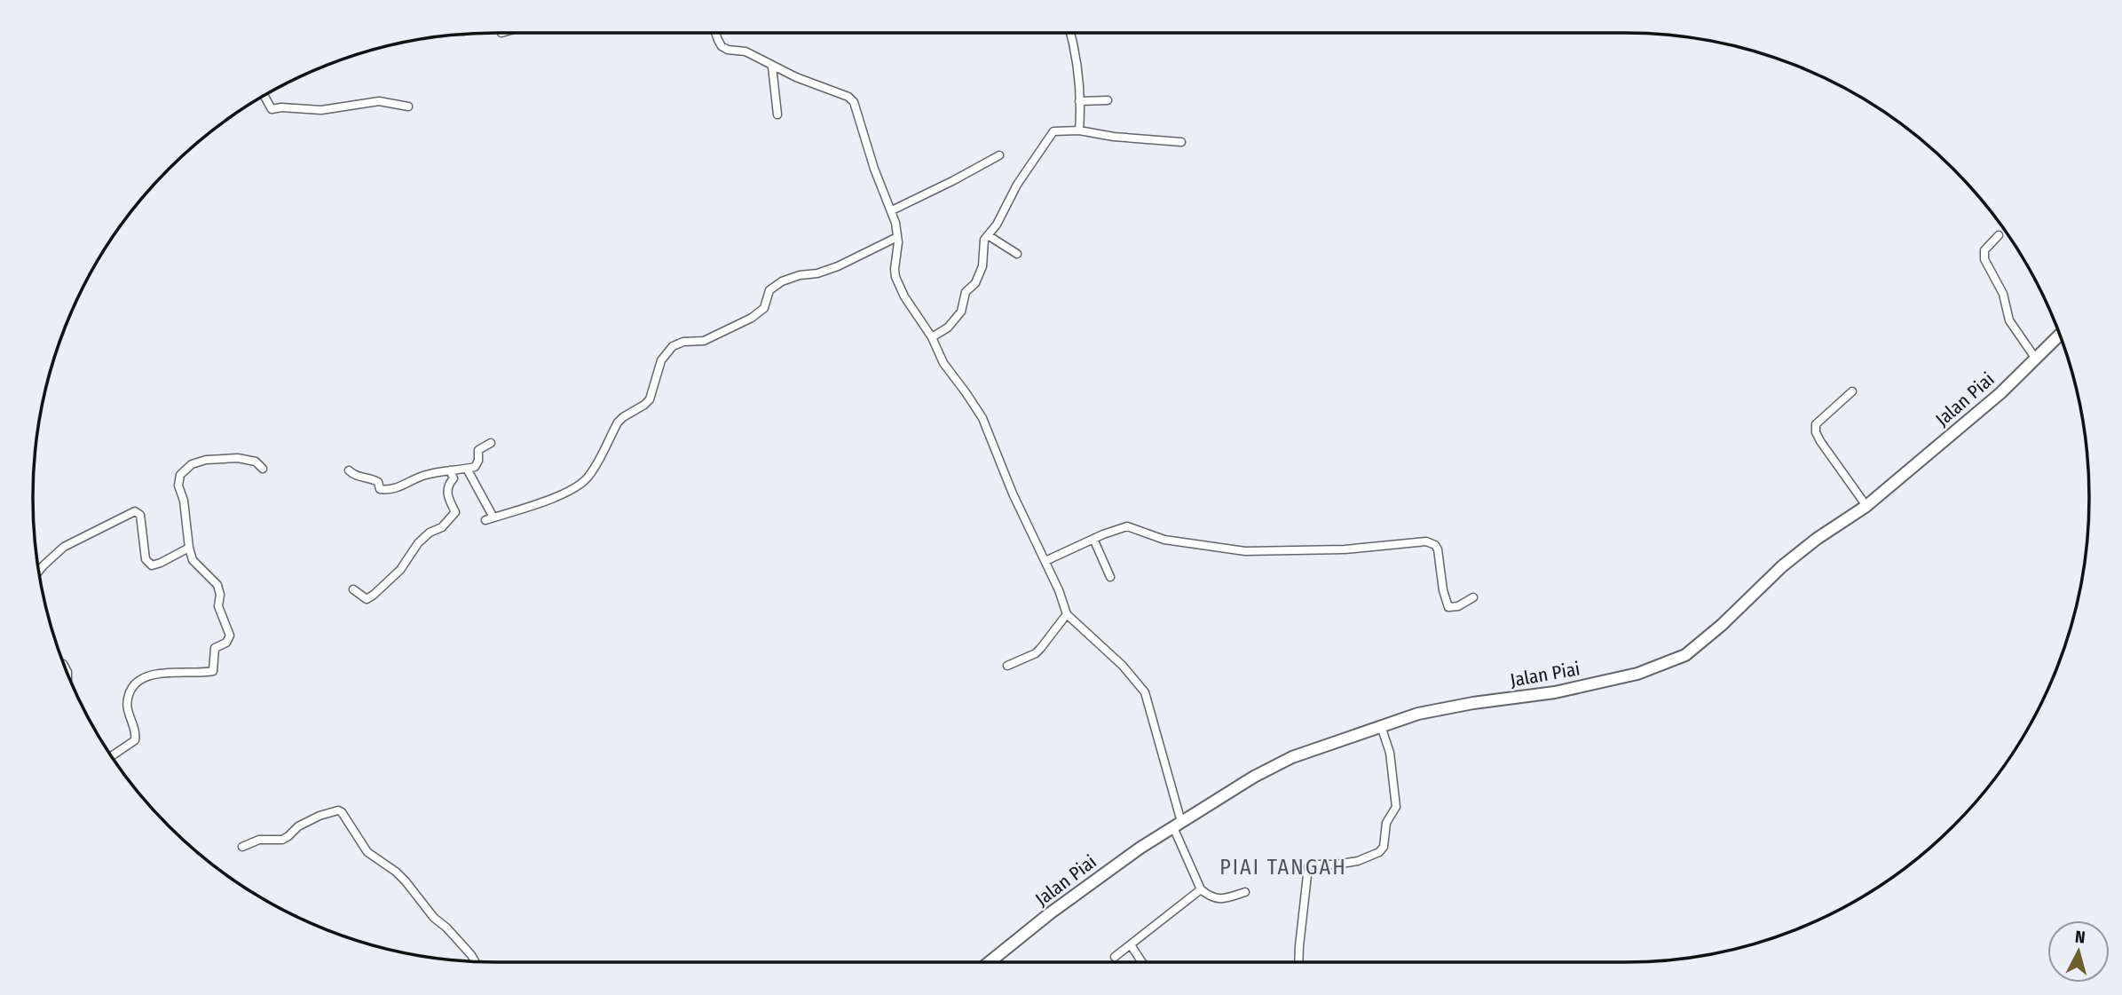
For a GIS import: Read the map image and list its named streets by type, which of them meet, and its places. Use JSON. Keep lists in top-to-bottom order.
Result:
{
  "streets": {
    "street": ["Jalan Piai"]
  },
  "districts": ["PIAI TANGAH"],
  "north": "top"
}
